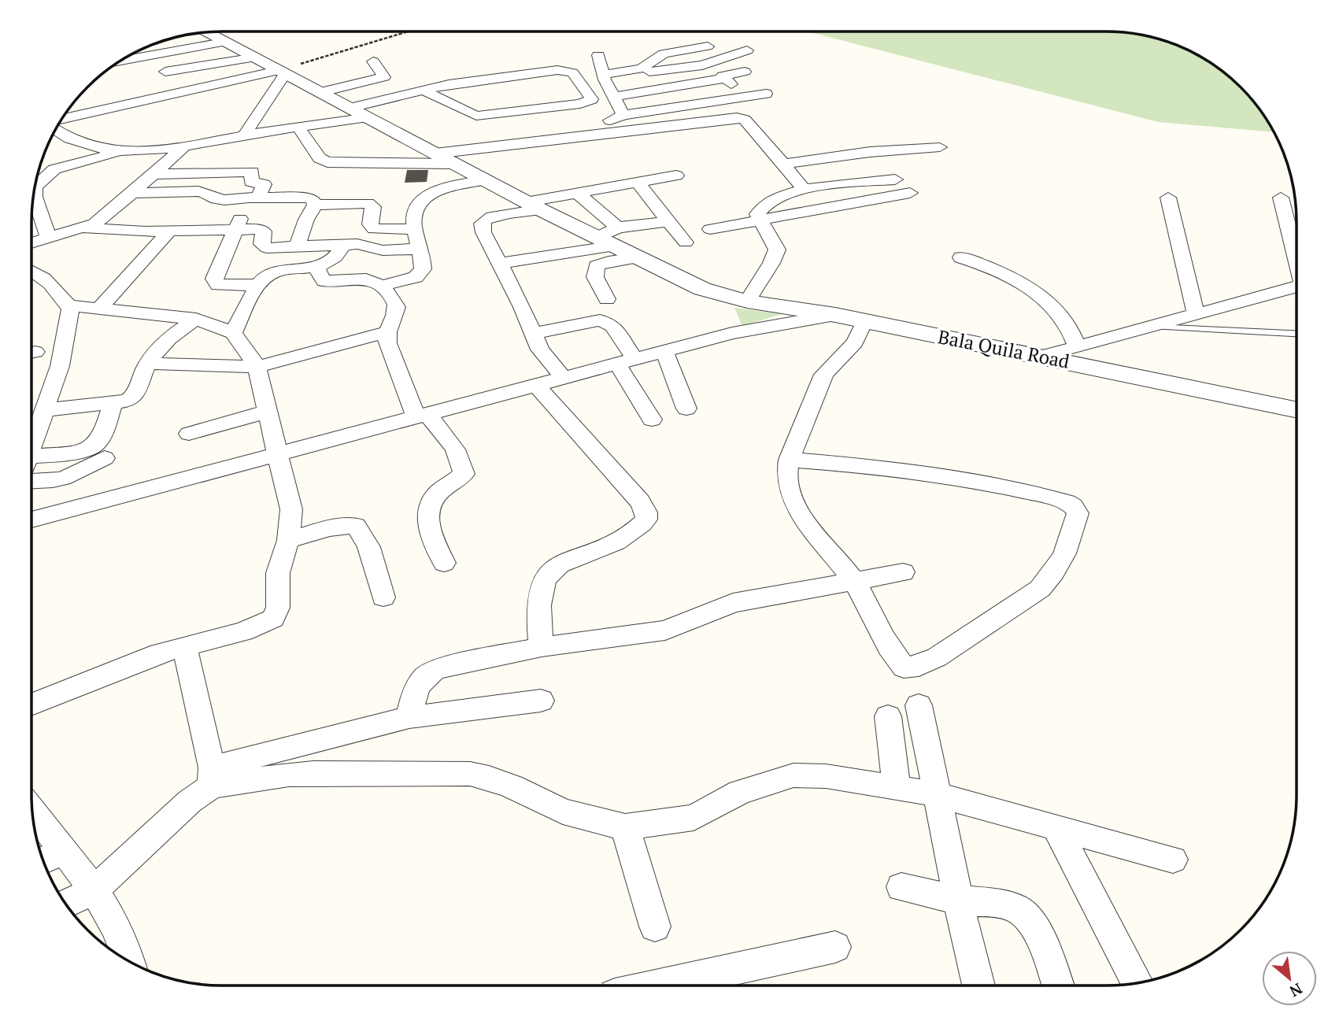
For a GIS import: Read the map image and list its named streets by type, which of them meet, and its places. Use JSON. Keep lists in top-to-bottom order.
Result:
{
  "streets": {
    "street": ["Bala Quila Road"]
  },
  "north": "bottom right"
}
